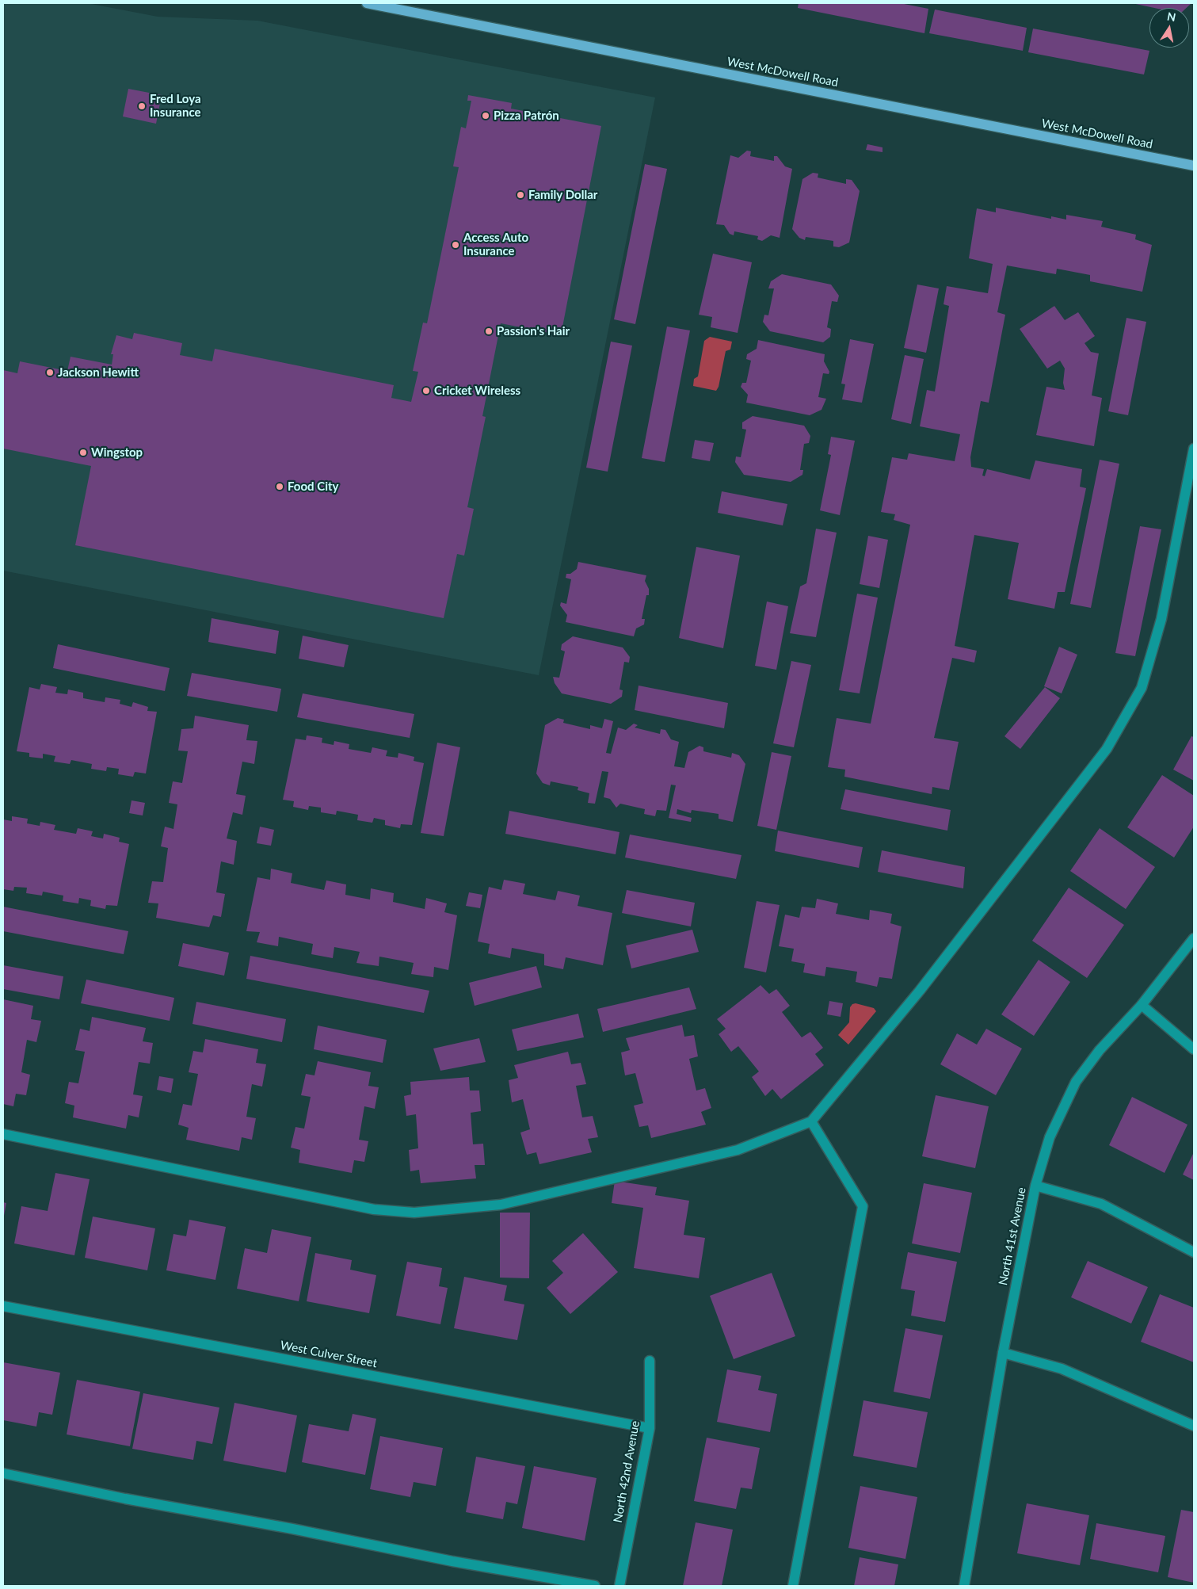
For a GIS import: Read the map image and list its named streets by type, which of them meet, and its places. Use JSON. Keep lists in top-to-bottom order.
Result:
{
  "streets": {
    "main road": ["West McDowell Road"],
    "street": ["North 41st Avenue", "West Culver Street", "North 42nd Avenue"]
  },
  "crossings": [
    ["West Culver Street", "North 42nd Avenue"]
  ],
  "places": [
    "Fred Loya Insurance",
    "Pizza Patrón",
    "Family Dollar",
    "Access Auto Insurance",
    "Passion's Hair",
    "Jackson Hewitt",
    "Cricket Wireless",
    "Wingstop",
    "Food City"
  ],
  "north": "top"
}
